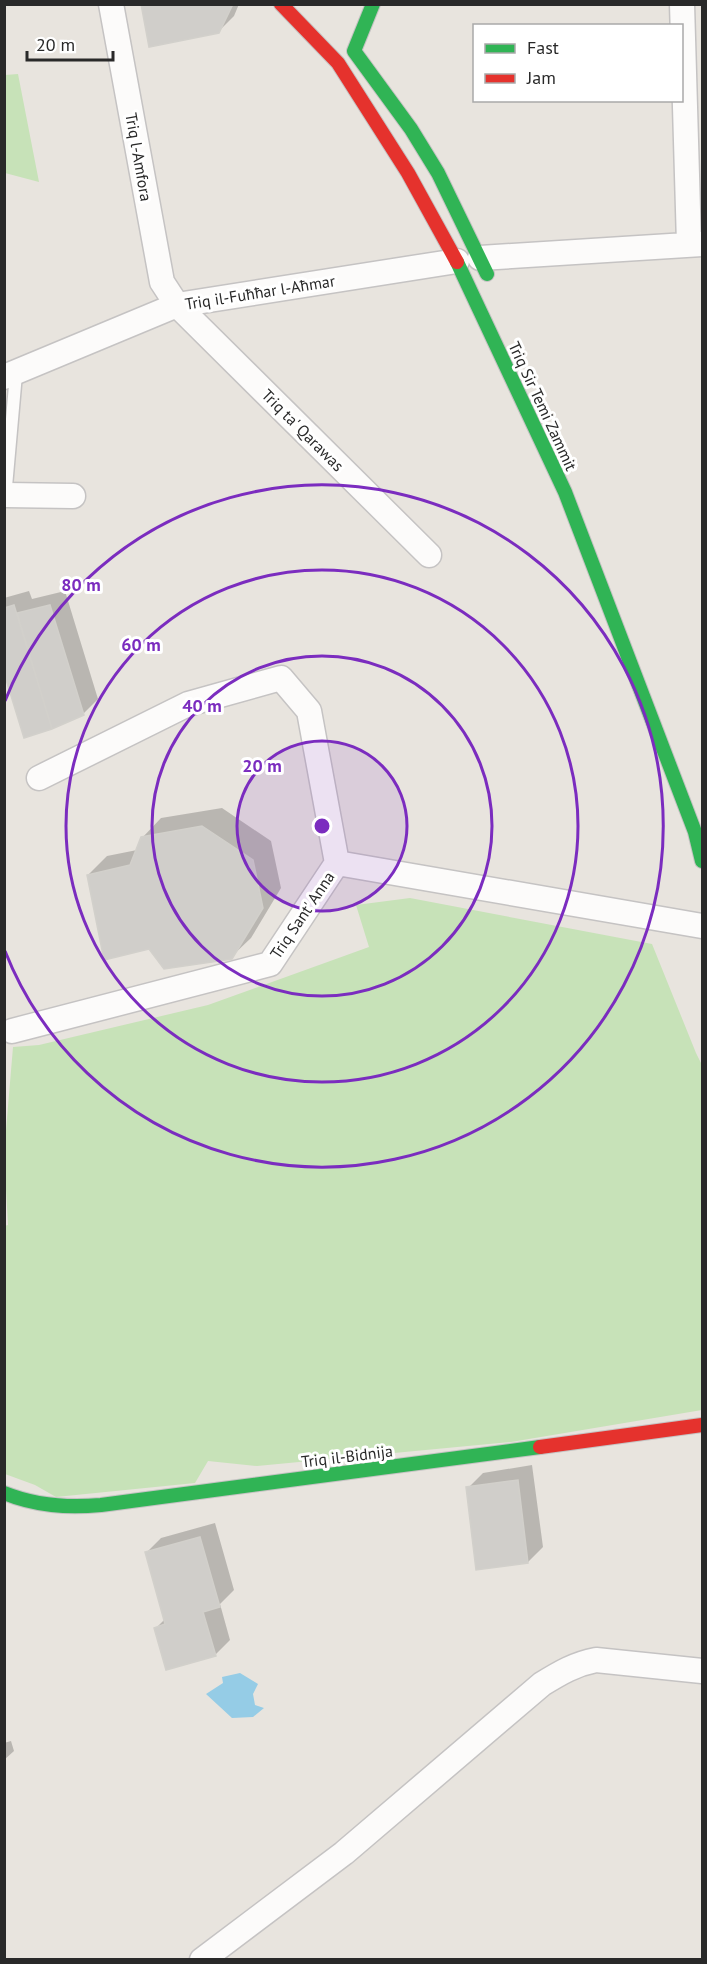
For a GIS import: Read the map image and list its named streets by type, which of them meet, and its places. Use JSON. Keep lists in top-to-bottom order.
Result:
{
  "streets": {
    "main road": ["Triq Sir Temi Zammit", "Triq il-Bidnija"],
    "street": [
      "Triq l-Amfora",
      "Triq il-Fuħħar l-Aħmar",
      "Triq ta' Qarawas",
      "Triq Sant' Anna"
    ]
  },
  "crossings": [
    ["Triq l-Amfora", "Triq il-Fuħħar l-Aħmar"],
    ["Triq l-Amfora", "Triq ta' Qarawas"],
    ["Triq il-Fuħħar l-Aħmar", "Triq Sir Temi Zammit"],
    ["Triq il-Fuħħar l-Aħmar", "Triq ta' Qarawas"]
  ],
  "legend": ["Fast", "Jam"],
  "scale_bar": "20 m",
  "rings": [
    "80 m",
    "60 m",
    "40 m",
    "20 m"
  ]
}
